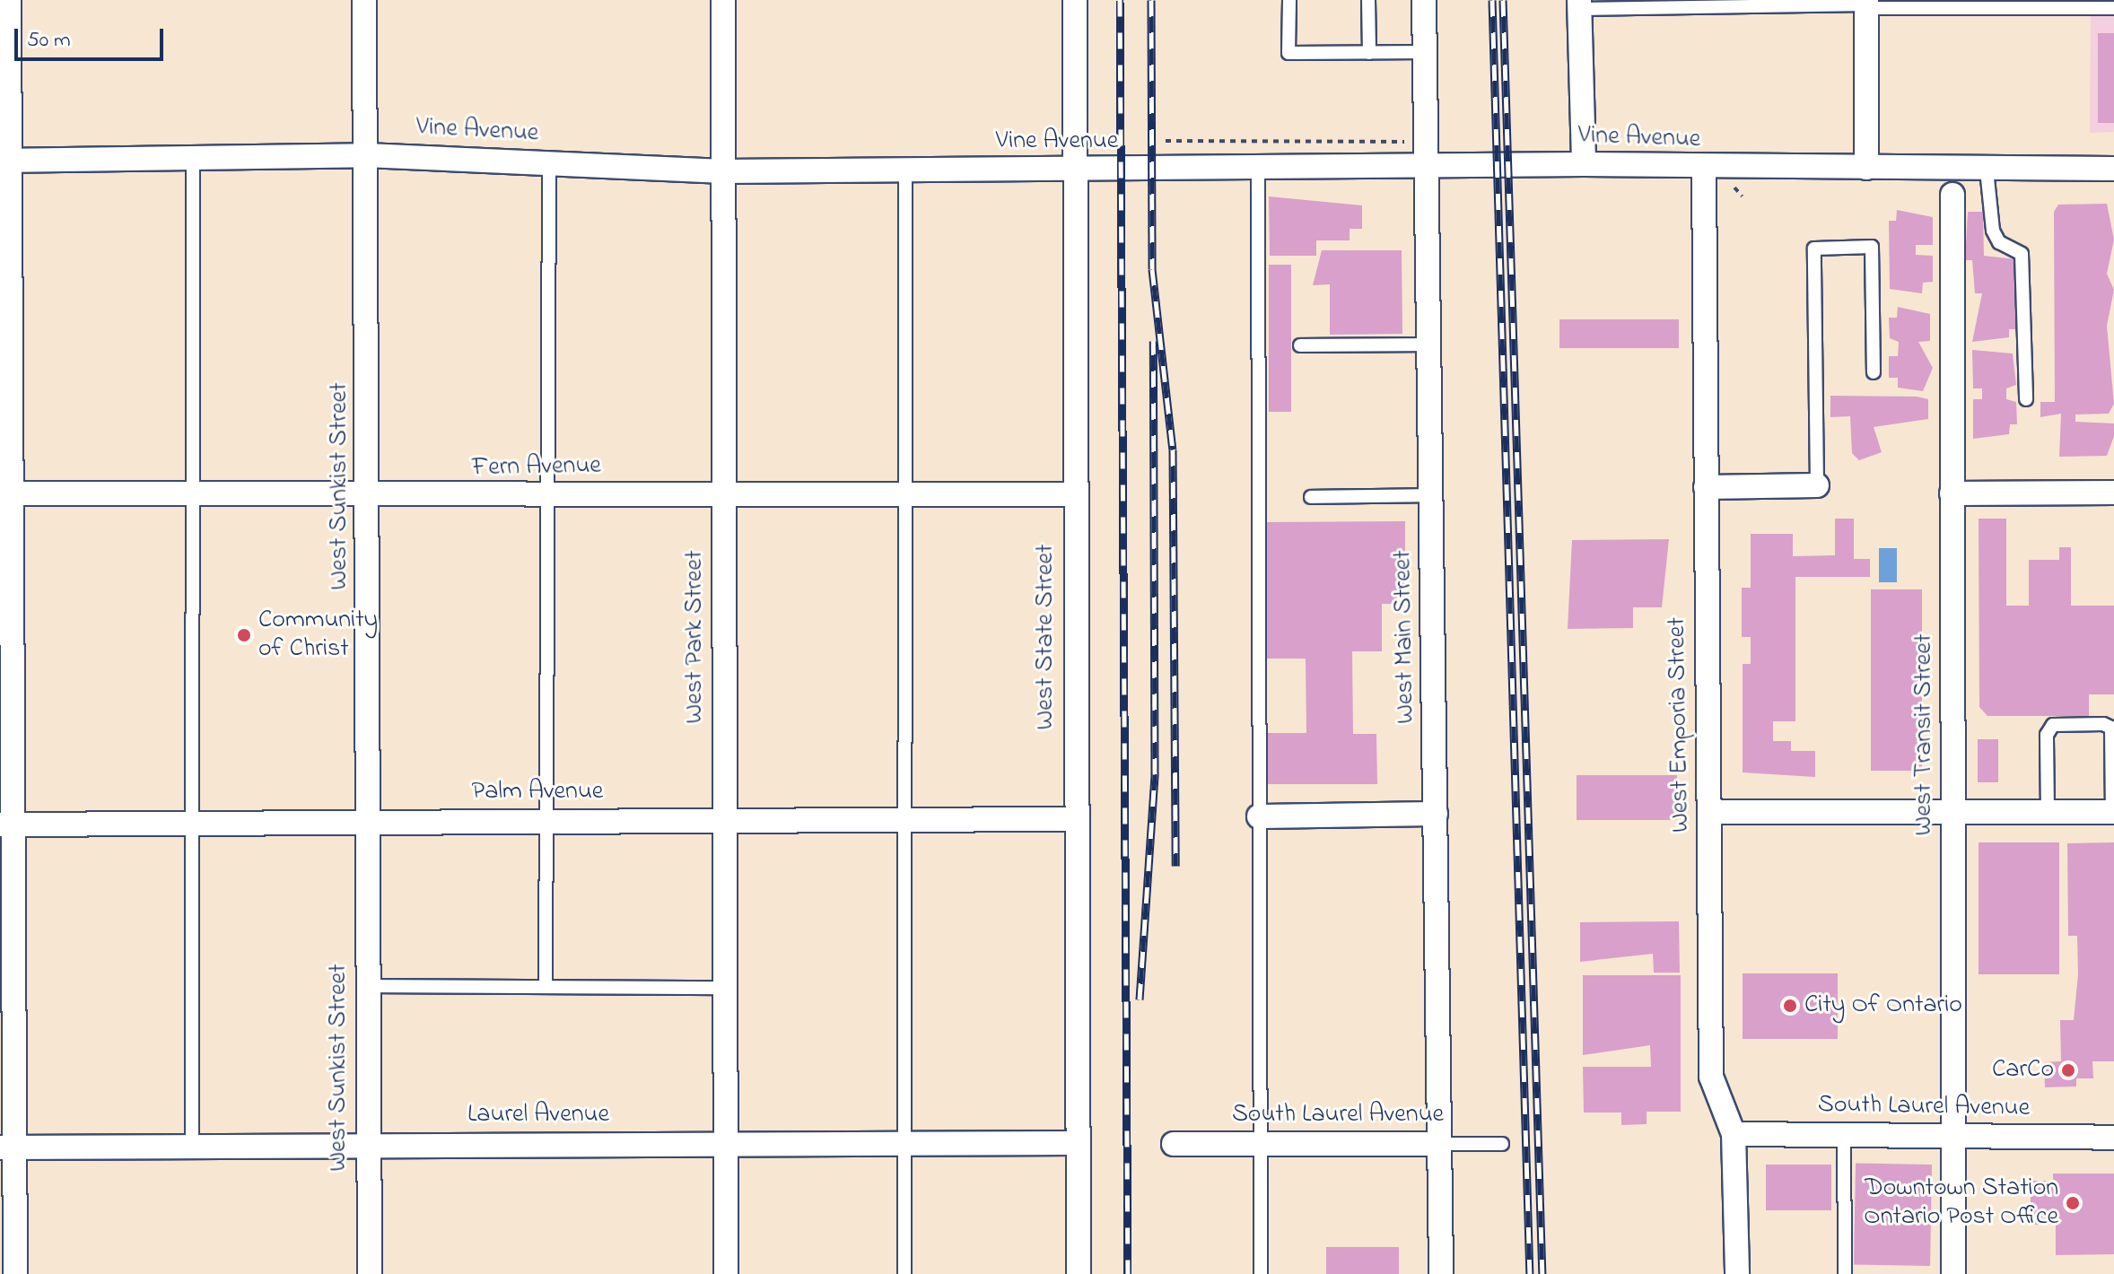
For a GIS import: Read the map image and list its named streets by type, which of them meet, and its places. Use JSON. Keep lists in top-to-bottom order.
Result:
{
  "streets": {
    "street": [
      "Vine Avenue",
      "Fern Avenue",
      "West Sunkist Street",
      "West Park Street",
      "West State Street",
      "West Main Street",
      "West Emporia Street",
      "West Transit Street",
      "Palm Avenue",
      "South Laurel Avenue",
      "Laurel Avenue"
    ]
  },
  "crossings": [
    ["Vine Avenue", "West Sunkist Street"],
    ["Vine Avenue", "West Park Street"],
    ["Vine Avenue", "West State Street"],
    ["Vine Avenue", "West Main Street"],
    ["Vine Avenue", "West Emporia Street"],
    ["Fern Avenue", "West Sunkist Street"],
    ["Fern Avenue", "West Park Street"],
    ["Fern Avenue", "West State Street"],
    ["West Sunkist Street", "Palm Avenue"],
    ["West Sunkist Street", "Laurel Avenue"],
    ["West Park Street", "Palm Avenue"],
    ["West Park Street", "Laurel Avenue"],
    ["West State Street", "Palm Avenue"],
    ["West State Street", "Laurel Avenue"],
    ["West Main Street", "South Laurel Avenue"],
    ["West Emporia Street", "South Laurel Avenue"],
    ["West Transit Street", "South Laurel Avenue"]
  ],
  "places": [
    "Community of Christ",
    "City Of Ontario",
    "CarCo",
    "Downtown Station Ontario Post Office"
  ],
  "scale_bar": "50 m"
}
